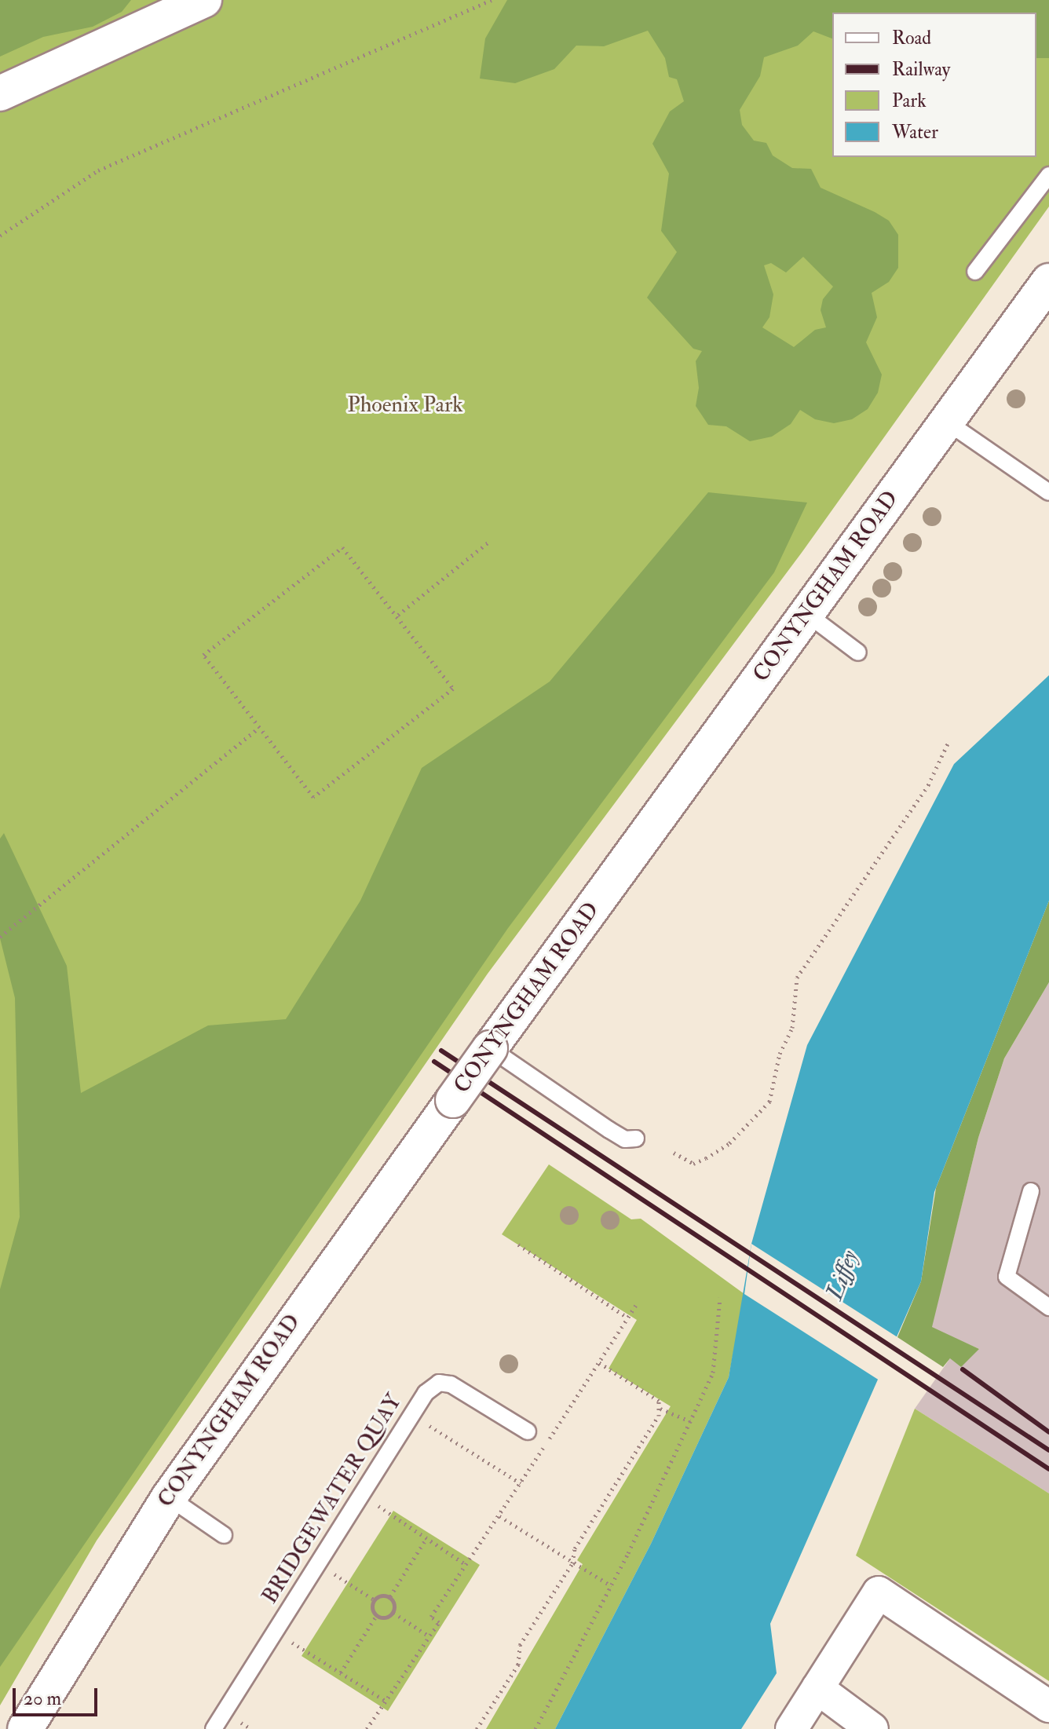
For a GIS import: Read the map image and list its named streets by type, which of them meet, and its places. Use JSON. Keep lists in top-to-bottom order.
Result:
{
  "streets": {
    "main road": ["CONYNGHAM ROAD"],
    "lane": ["BRIDGEWATER QUAY"]
  },
  "water": ["Liffey"],
  "parks": ["Phoenix Park"],
  "legend": [
    "Road",
    "Railway",
    "Park",
    "Water"
  ],
  "scale_bar": "20 m"
}
